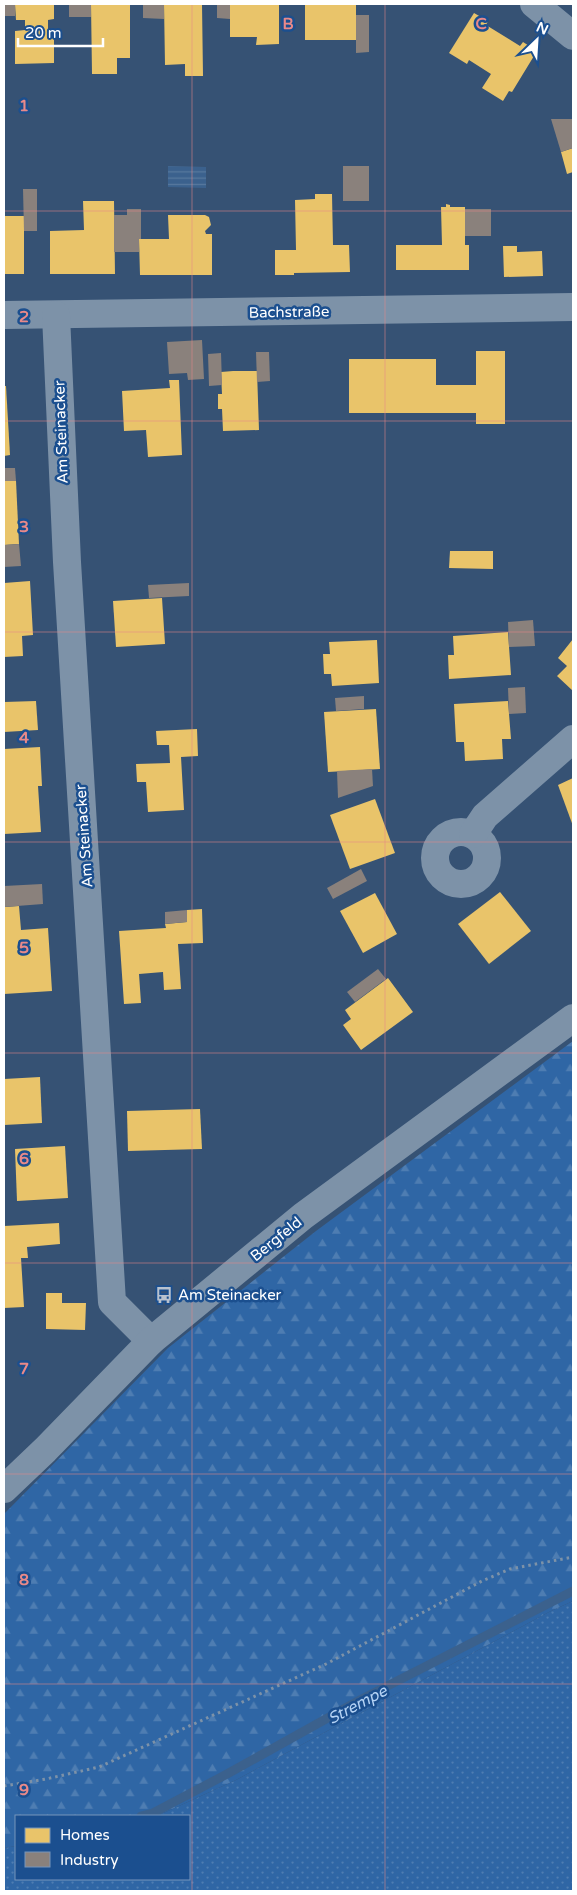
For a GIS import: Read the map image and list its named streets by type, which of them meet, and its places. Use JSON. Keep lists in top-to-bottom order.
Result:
{
  "streets": {
    "street": ["Bachstraße", "Am Steinacker", "Bergfeld"]
  },
  "crossings": [
    ["Bachstraße", "Am Steinacker"],
    ["Am Steinacker", "Bergfeld"]
  ],
  "water": ["Strempe"],
  "places": {
    "bus stop": ["Am Steinacker"]
  },
  "legend": ["Homes", "Industry"],
  "scale_bar": "20 m",
  "north": "top right",
  "grid": {
    "columns": ["B", "C"],
    "rows": [
      "1",
      "2",
      "3",
      "4",
      "5",
      "6",
      "7",
      "8",
      "9"
    ]
  }
}
